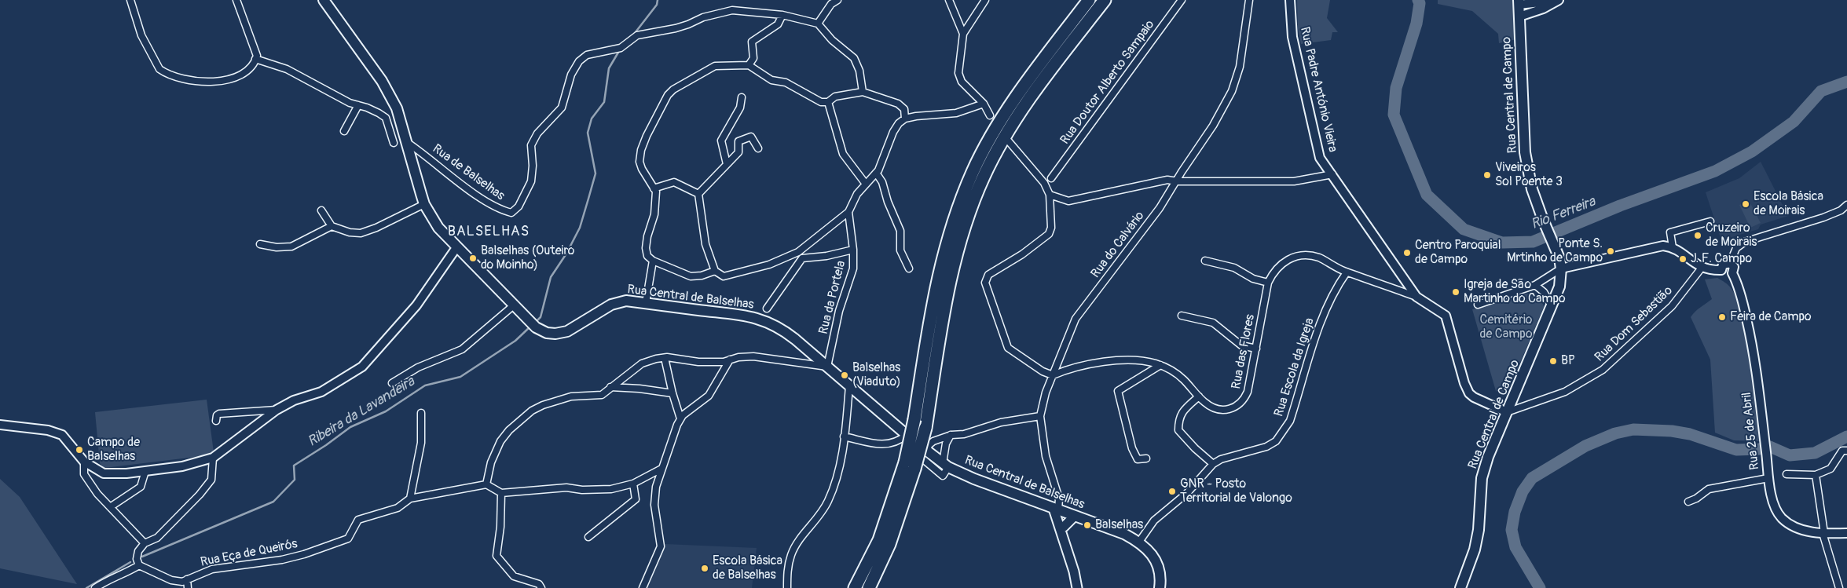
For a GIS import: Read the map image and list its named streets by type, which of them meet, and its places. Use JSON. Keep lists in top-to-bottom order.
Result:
{
  "streets": {
    "main road": ["Rua Central de Campo", "Rua Central de Balselhas"],
    "street": [
      "Rua Doutor Alberto Sampaio",
      "Rua Padre António Vieira",
      "Rua de Balselhas",
      "Rua do Calvário",
      "Rua da Portela",
      "Rua Dom Sebastião",
      "Rua das Flores",
      "Rua Escola da Igreja",
      "Rua 25 de Abril",
      "Rua Eça de Queirós"
    ]
  },
  "crossings": [
    ["Rua Central de Campo", "Rua Dom Sebastião"],
    ["Rua de Balselhas", "Rua Central de Balselhas"],
    ["Rua do Calvário", "Rua Central de Balselhas"],
    ["Rua do Calvário", "Rua das Flores"],
    ["Rua Central de Balselhas", "Rua da Portela"],
    ["Rua Central de Balselhas", "Rua Escola da Igreja"],
    ["Rua das Flores", "Rua Escola da Igreja"]
  ],
  "districts": ["BALSELHAS"],
  "water": ["Rio Ferreira", "Ribeira da Lavandeira"],
  "parks": ["Cemitério de Campo"],
  "places": [
    "Viveiros Sol Poente 3",
    "Escola Básica de Moirais",
    "Cruzeiro de Moirais",
    "Ponte S. Mrtinho de Campo",
    "Centro Paroquial de Campo",
    "Balselhas (Outeiro do Moinho)",
    "J. F. Campo",
    "Igreja de São Martinho do Campo",
    "Feira de Campo",
    "BP",
    "Balselhas (Viaduto)",
    "Campo de Balselhas",
    "GNR - Posto Territorial de Valongo",
    "Balselhas",
    "Escola Básica de Balselhas"
  ]
}
